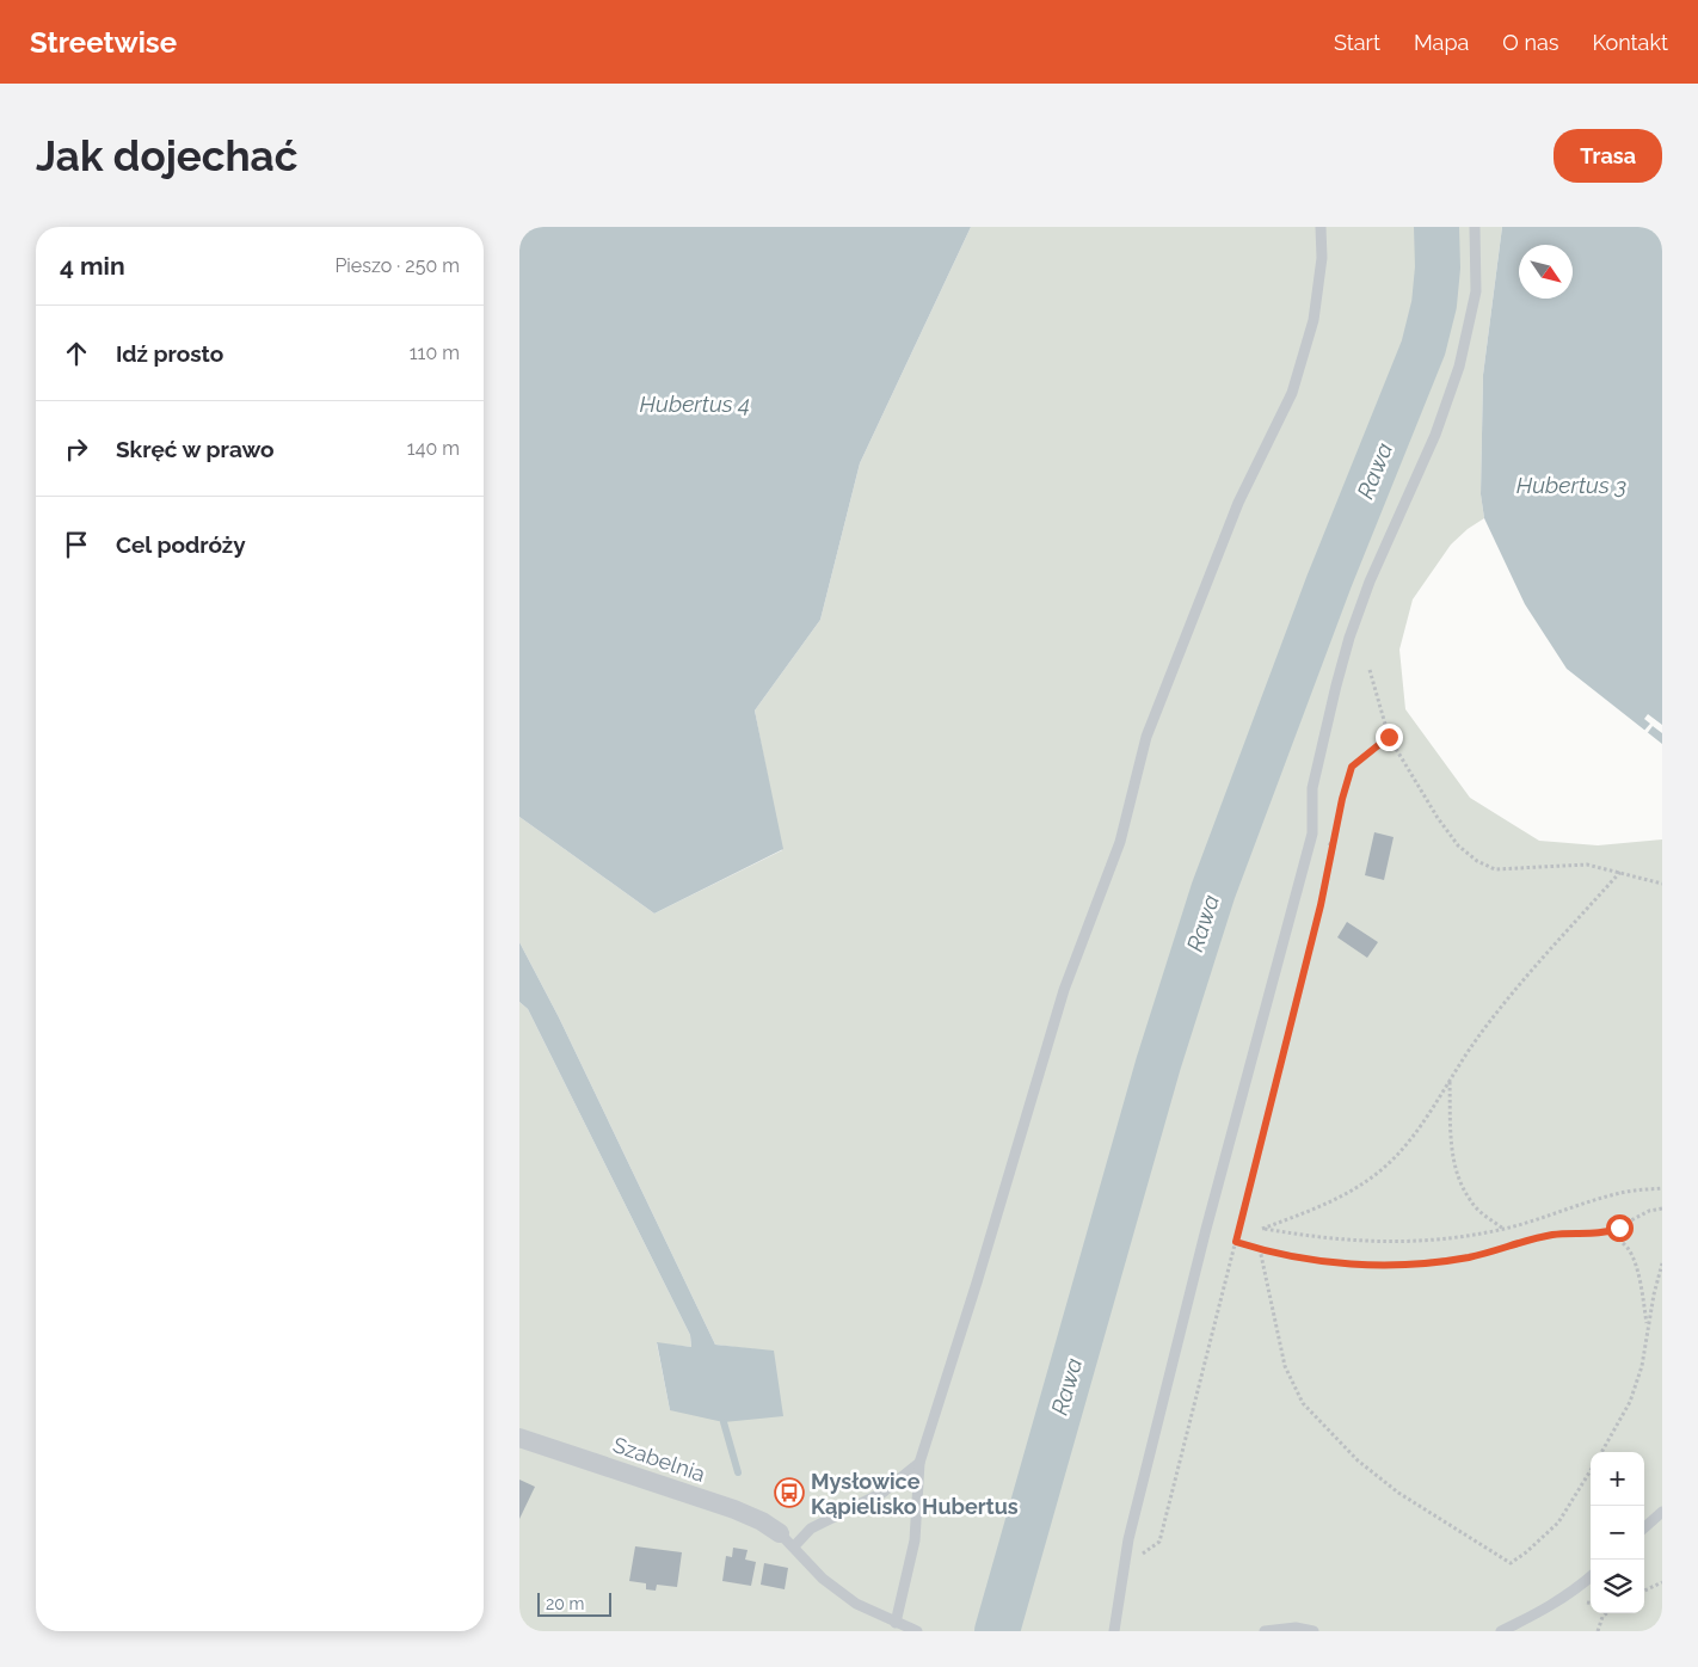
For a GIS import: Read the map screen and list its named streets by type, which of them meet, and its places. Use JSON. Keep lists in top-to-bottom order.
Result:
{
  "streets": {
    "street": ["Szabelnia"]
  },
  "water": ["Hubertus 4", "Rawa", "Hubertus 3"],
  "places": {
    "bus stop": ["Mysłowice Kąpielisko Hubertus"]
  },
  "scale_bar": "20 m",
  "north": "bottom right",
  "page": {
    "header": "Streetwise",
    "nav": [
      "Start",
      "Mapa",
      "O nas",
      "Kontakt"
    ],
    "buttons": "Trasa",
    "title": "Jak dojechać",
    "heading": ["4 min", "Pieszo · 250 m"],
    "list": [
      ["Idź prosto", "110 m"],
      ["Skręć w prawo", "140 m"],
      "Cel podróży"
    ],
    "map_buttons": ["+", "−"],
    "scale": "20 m"
  }
}
